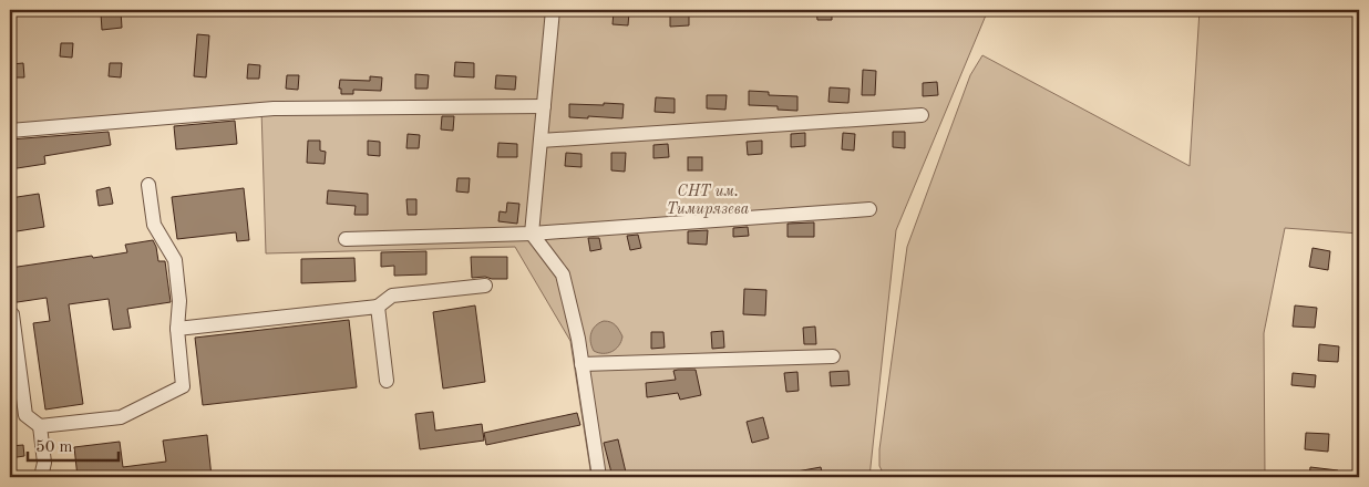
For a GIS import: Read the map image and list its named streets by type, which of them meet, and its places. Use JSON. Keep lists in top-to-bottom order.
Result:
{
  "parks": ["СНТ им. Тимирязева"],
  "scale_bar": "50 m"
}
